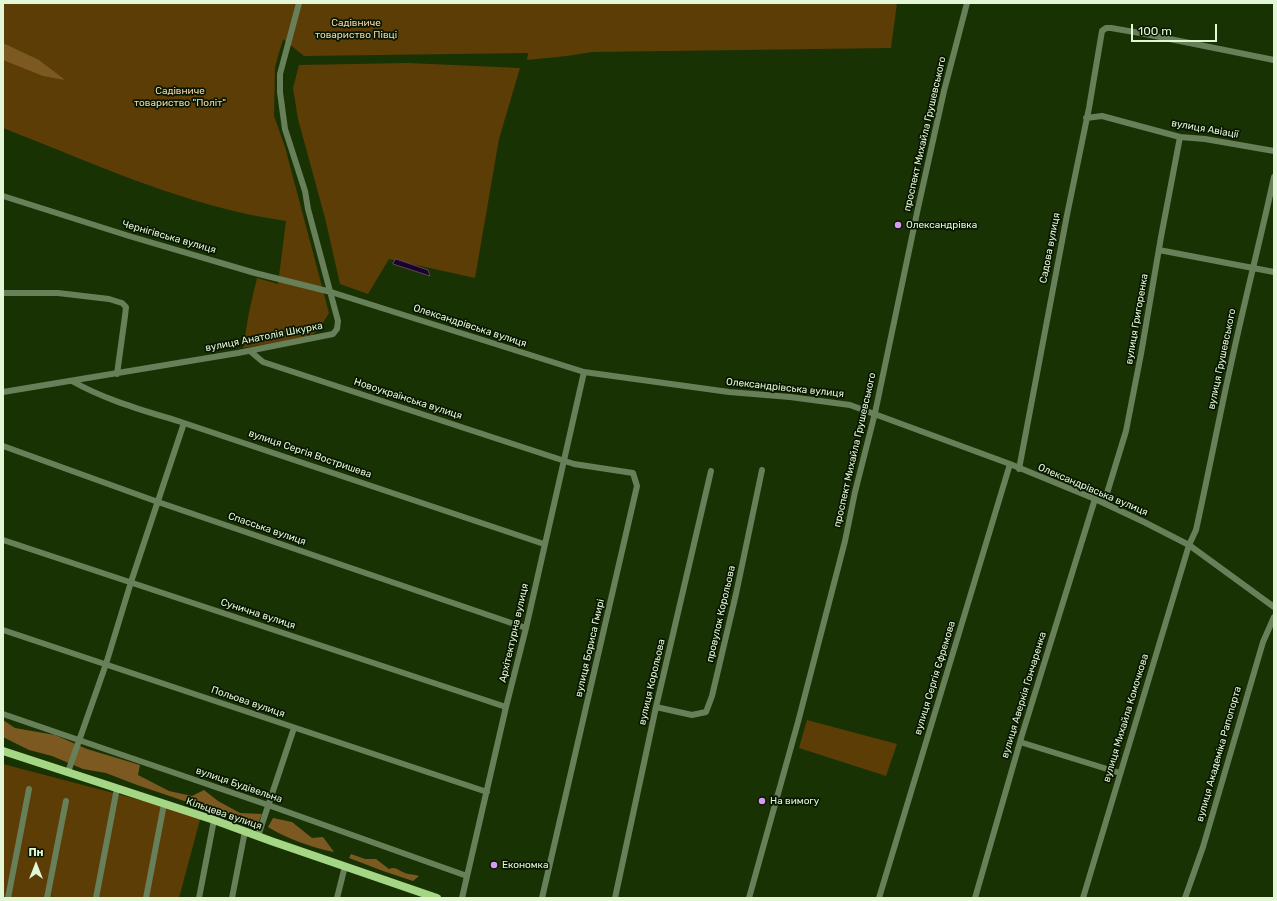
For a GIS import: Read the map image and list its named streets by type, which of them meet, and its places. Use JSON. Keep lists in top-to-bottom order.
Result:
{
  "streets": {
    "main road": ["Кільцева вулиця"],
    "street": [
      "вулиця Авіації",
      "проспект Михайла Грушевського",
      "Чернігівська вулиця",
      "Садова вулиця",
      "вулиця Григоренка",
      "Олександрівська вулиця",
      "вулиця Анатолія Шкурка",
      "вулиця Грушевського",
      "Новоукраїнська вулиця",
      "вулиця Сергія Востришева",
      "Спасська вулиця",
      "Сунична вулиця",
      "провулок Корольова",
      "Архітектурна вулиця",
      "вулиця Бориса Гмирі",
      "вулиця Сергія Єфремова",
      "вулиця Корольова",
      "вулиця Аверкія Гончаренка",
      "Польова вулиця",
      "вулиця Михайла Комочкова",
      "вулиця Академіка Рапопорта",
      "вулиця Будівельна"
    ]
  },
  "crossings": [
    ["вулиця Авіації", "Садова вулиця"],
    ["вулиця Авіації", "вулиця Григоренка"],
    ["проспект Михайла Грушевського", "Олександрівська вулиця"],
    ["Чернігівська вулиця", "Олександрівська вулиця"],
    ["Чернігівська вулиця", "вулиця Анатолія Шкурка"],
    ["Садова вулиця", "Олександрівська вулиця"],
    ["вулиця Григоренка", "Олександрівська вулиця"],
    ["Олександрівська вулиця", "вулиця Анатолія Шкурка"],
    ["Олександрівська вулиця", "вулиця Грушевського"],
    ["Олександрівська вулиця", "Архітектурна вулиця"],
    ["Олександрівська вулиця", "вулиця Сергія Єфремова"],
    ["Олександрівська вулиця", "вулиця Аверкія Гончаренка"],
    ["Олександрівська вулиця", "вулиця Михайла Комочкова"],
    ["вулиця Анатолія Шкурка", "Новоукраїнська вулиця"],
    ["вулиця Анатолія Шкурка", "вулиця Сергія Востришева"],
    ["вулиця Грушевського", "вулиця Михайла Комочкова"],
    ["Новоукраїнська вулиця", "Архітектурна вулиця"],
    ["Новоукраїнська вулиця", "вулиця Бориса Гмирі"],
    ["вулиця Сергія Востришева", "Архітектурна вулиця"],
    ["Спасська вулиця", "Архітектурна вулиця"],
    ["Сунична вулиця", "Архітектурна вулиця"],
    ["провулок Корольова", "вулиця Корольова"],
    ["Архітектурна вулиця", "вулиця Бориса Гмирі"],
    ["Архітектурна вулиця", "Польова вулиця"],
    ["Архітектурна вулиця", "вулиця Будівельна"]
  ],
  "parks": ["Садівниче товариство Півці", "Садівниче товариство \"Політ\""],
  "places": ["Олександрівка", "На вимогу", "Економка"],
  "scale_bar": "100 m",
  "north": "top"
}
